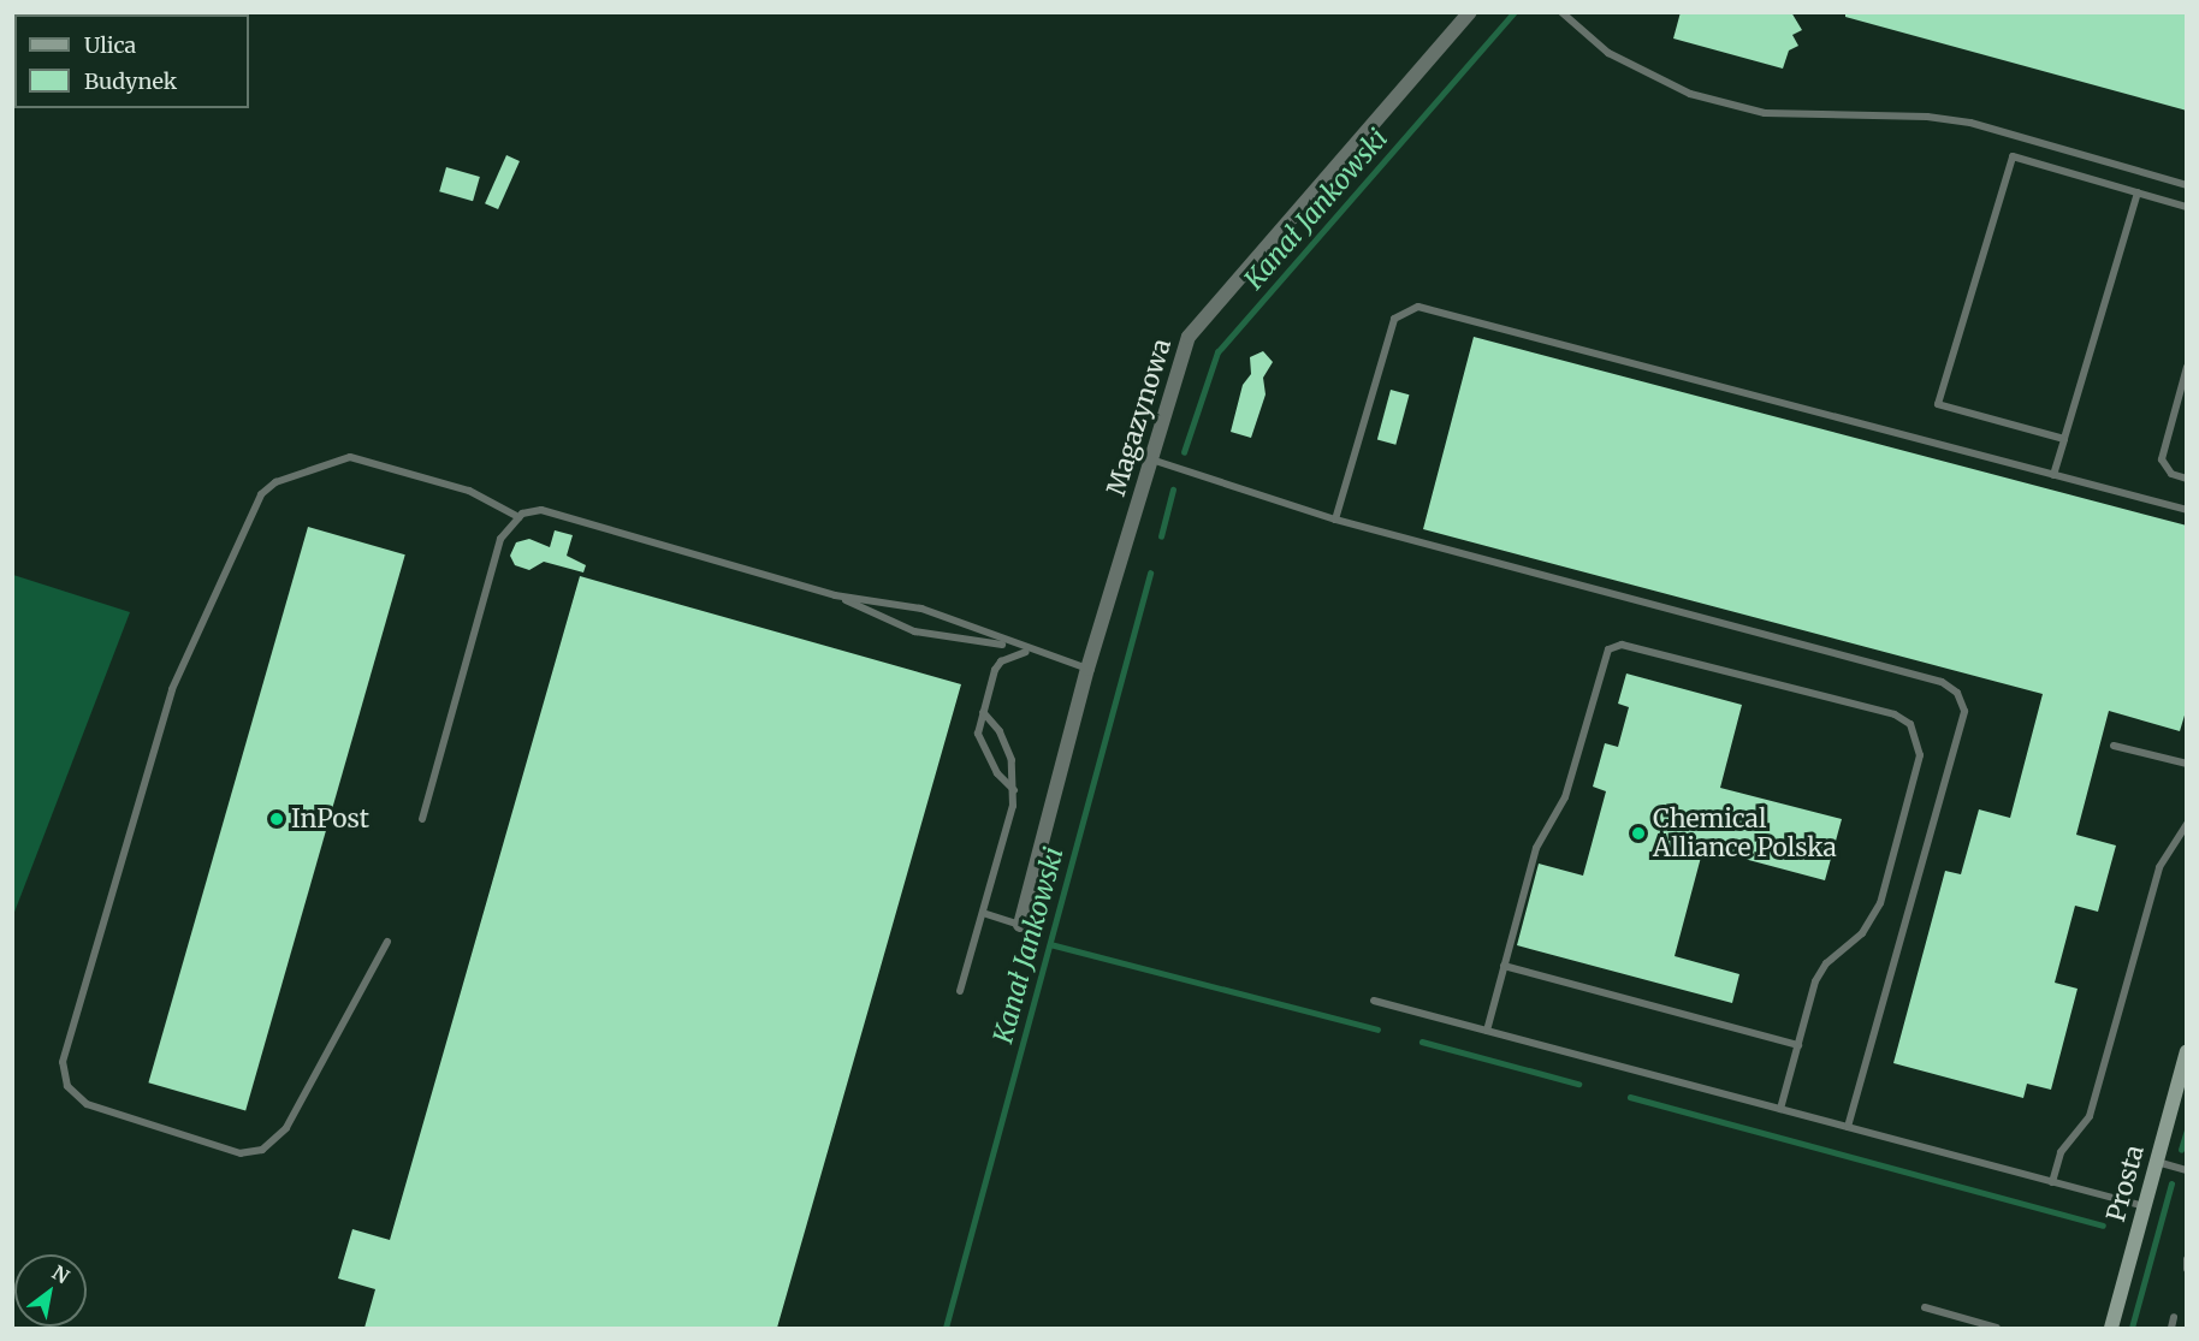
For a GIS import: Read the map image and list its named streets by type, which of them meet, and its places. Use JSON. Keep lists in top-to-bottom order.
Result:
{
  "streets": {
    "street": ["Magazynowa", "Prosta"]
  },
  "water": ["Kanał Jankowski"],
  "places": ["InPost", "Chemical Alliance Polska"],
  "legend": ["Ulica", "Budynek"],
  "north": "top right"
}
